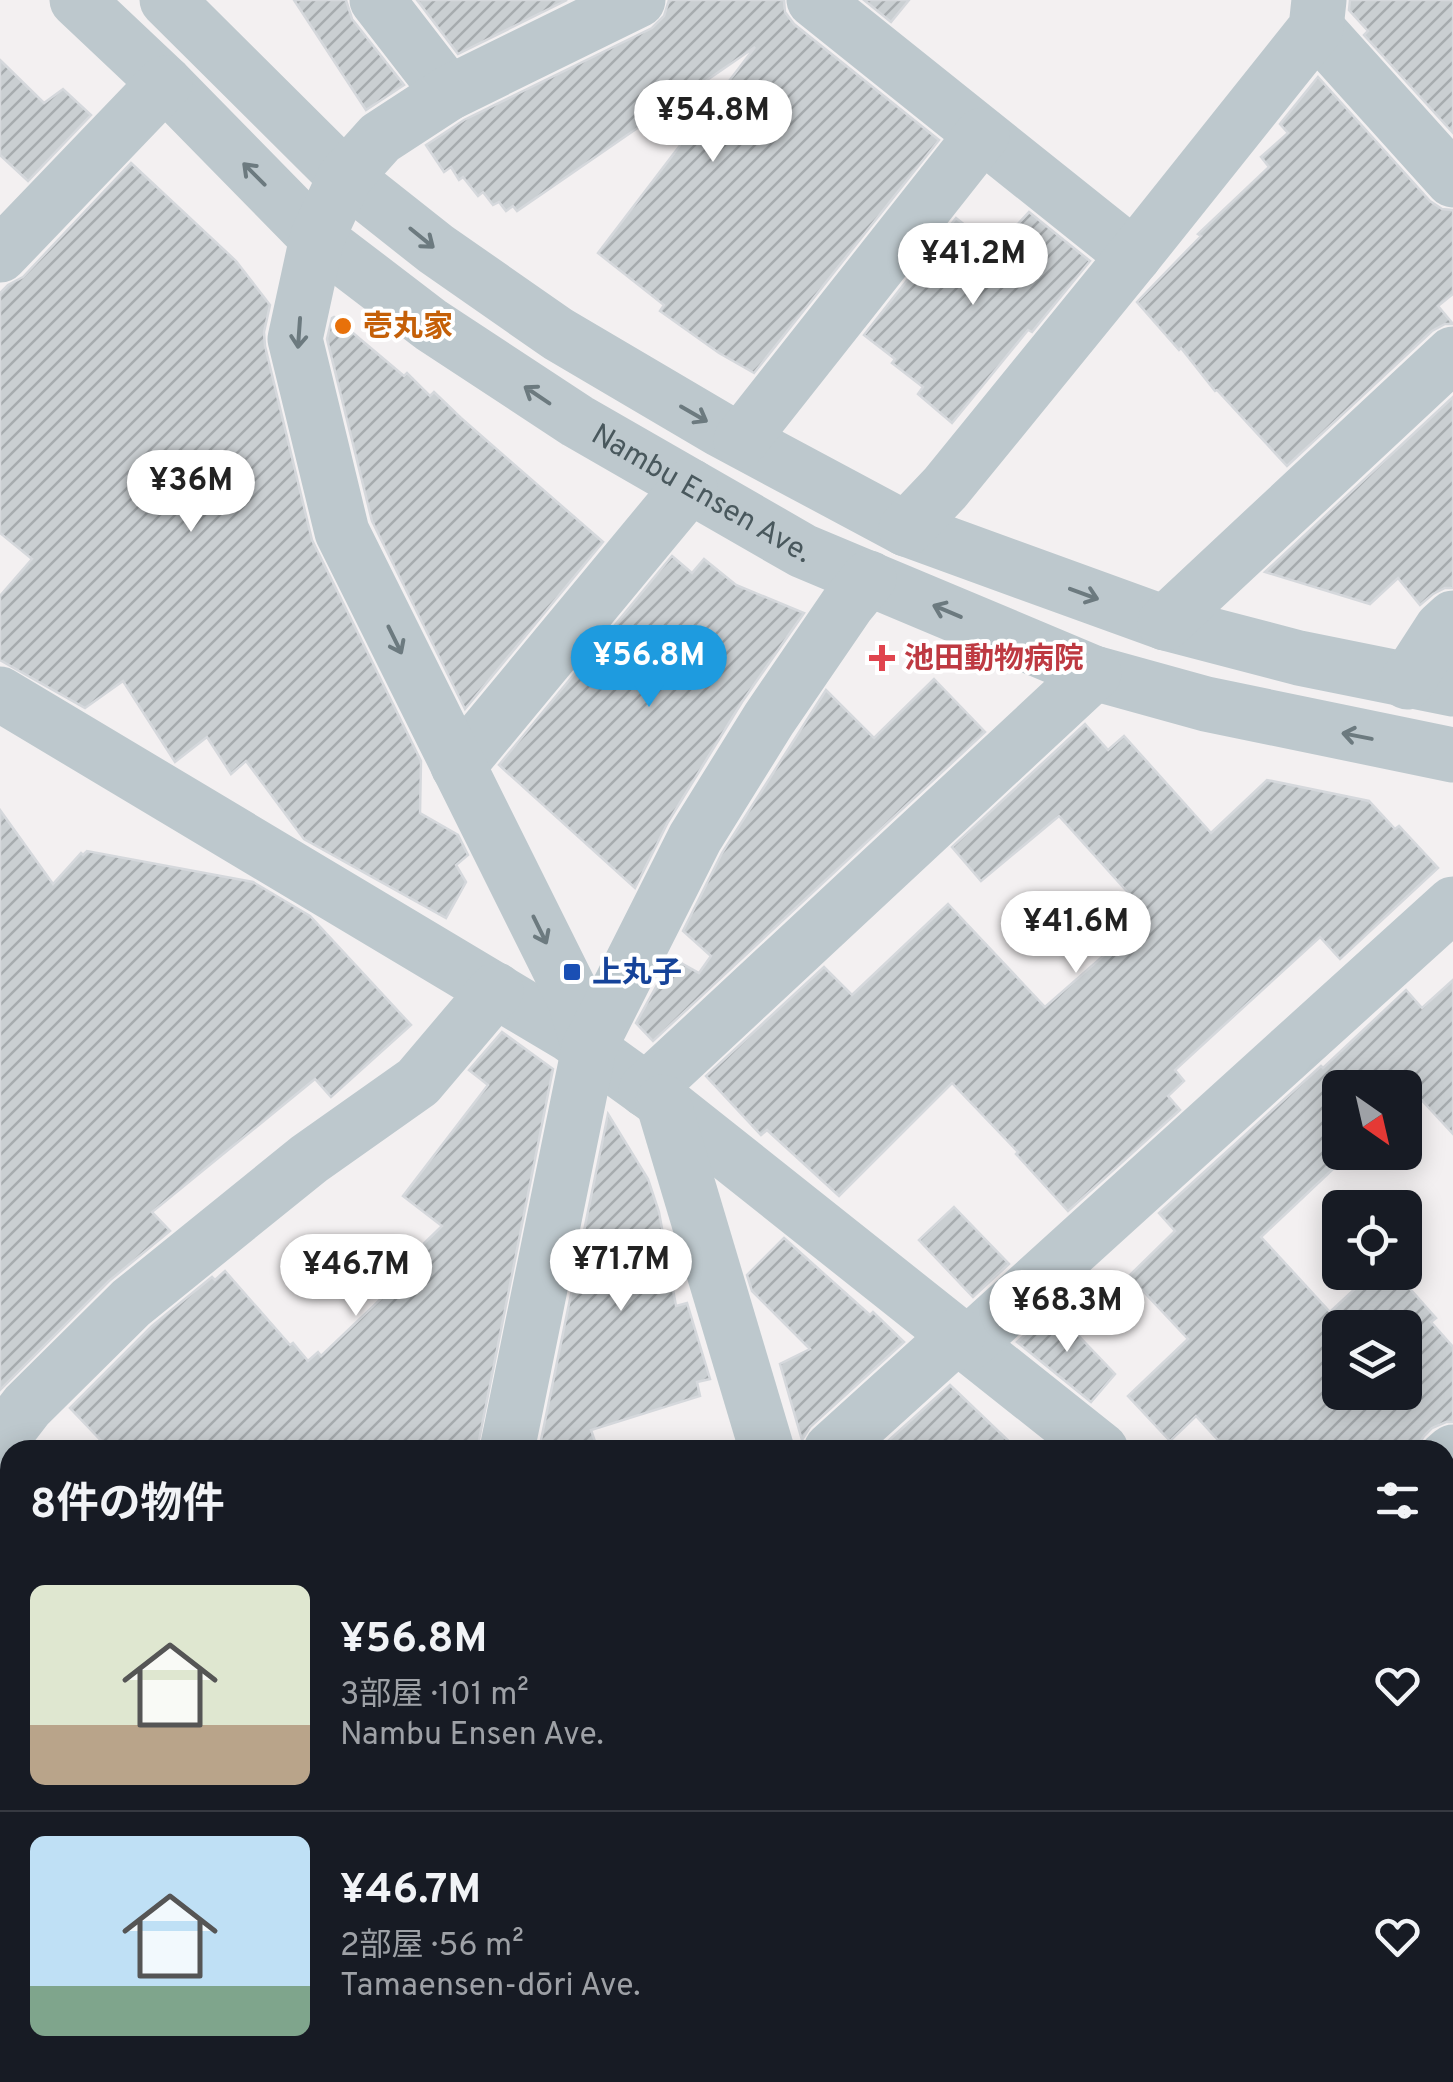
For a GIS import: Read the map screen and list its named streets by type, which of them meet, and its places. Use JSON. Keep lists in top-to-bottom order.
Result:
{
  "streets": {
    "street": ["Nambu Ensen Ave."]
  },
  "places": {
    "other": ["壱丸家"],
    "health": ["池田動物病院"],
    "transit": ["上丸子"]
  },
  "north": "bottom right",
  "page": {
    "price": [
      "¥54.8M",
      "¥41.2M",
      "¥36M",
      "¥56.8M",
      "¥41.6M",
      "¥71.7M",
      "¥46.7M",
      "¥68.3M"
    ],
    "heading": "8件の物件",
    "list": [
      {
        "name": "¥56.8M",
        "note": "3部屋 · 101 m² · Nambu Ensen Ave."
      },
      {
        "name": "¥46.7M",
        "note": "2部屋 · 56 m² · Tamaensen-dōri Ave."
      }
    ]
  }
}
